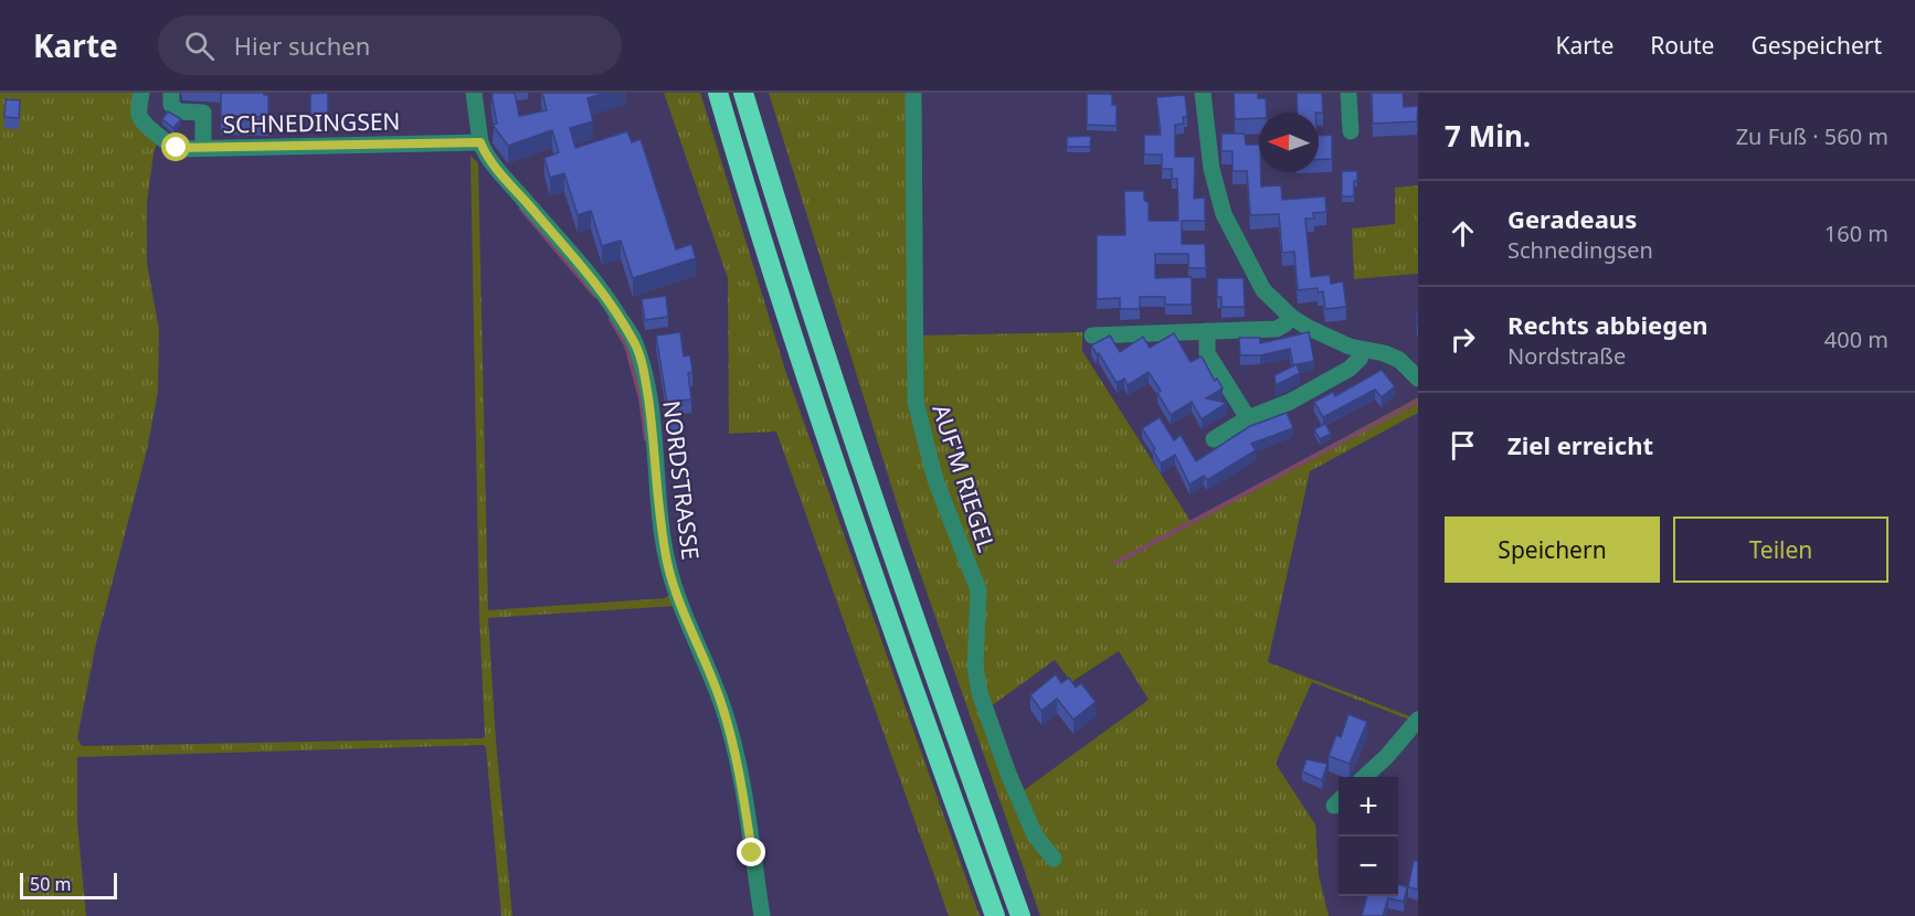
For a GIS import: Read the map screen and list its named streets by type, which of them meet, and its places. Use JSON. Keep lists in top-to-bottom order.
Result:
{
  "streets": {
    "street": ["SCHNEDINGSEN", "AUF'M RIEGEL", "NORDSTRASSE"]
  },
  "crossings": [
    ["SCHNEDINGSEN", "NORDSTRASSE"]
  ],
  "scale_bar": "50 m",
  "north": "left",
  "page": {
    "header": "Karte",
    "search": "Hier suchen",
    "nav": ["Karte", "Route", "Gespeichert"],
    "heading": ["7 Min.", "Zu Fuß · 560 m"],
    "list": [
      ["Geradeaus", "Schnedingsen", "160 m"],
      ["Rechts abbiegen", "Nordstraße", "400 m"],
      "Ziel erreicht"
    ],
    "buttons": ["Speichern", "Teilen"],
    "map_buttons": ["+", "−"],
    "scale": "50 m"
  }
}
